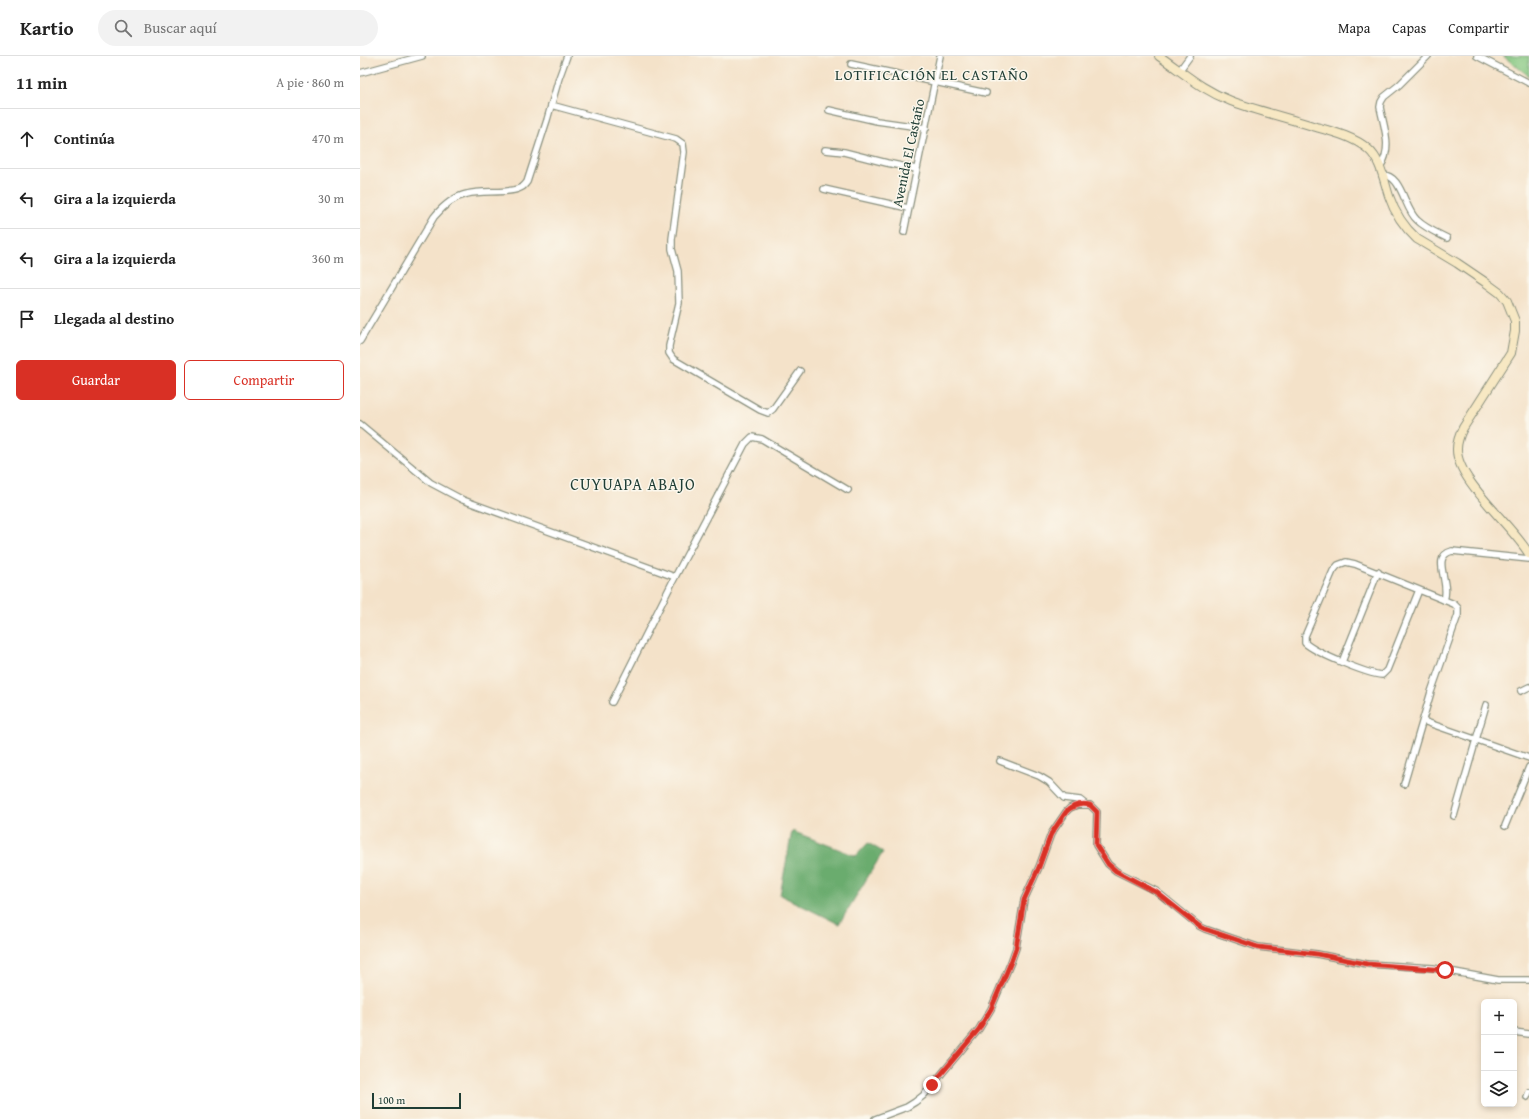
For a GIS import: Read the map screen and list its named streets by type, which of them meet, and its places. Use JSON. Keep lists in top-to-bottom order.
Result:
{
  "streets": {
    "street": ["Avenida El Castaño"]
  },
  "districts": ["LOTIFICACIÓN EL CASTAÑO", "CUYUAPA ABAJO"],
  "scale_bar": "100 m",
  "page": {
    "header": "Kartio",
    "search": "Buscar aquí",
    "nav": ["Mapa", "Capas", "Compartir"],
    "heading": ["11 min", "A pie · 860 m"],
    "list": [
      ["Continúa", "470 m"],
      ["Gira a la izquierda", "30 m"],
      ["Gira a la izquierda", "360 m"],
      "Llegada al destino"
    ],
    "buttons": ["Guardar", "Compartir"],
    "map_buttons": ["+", "−"],
    "scale": "100 m"
  }
}
